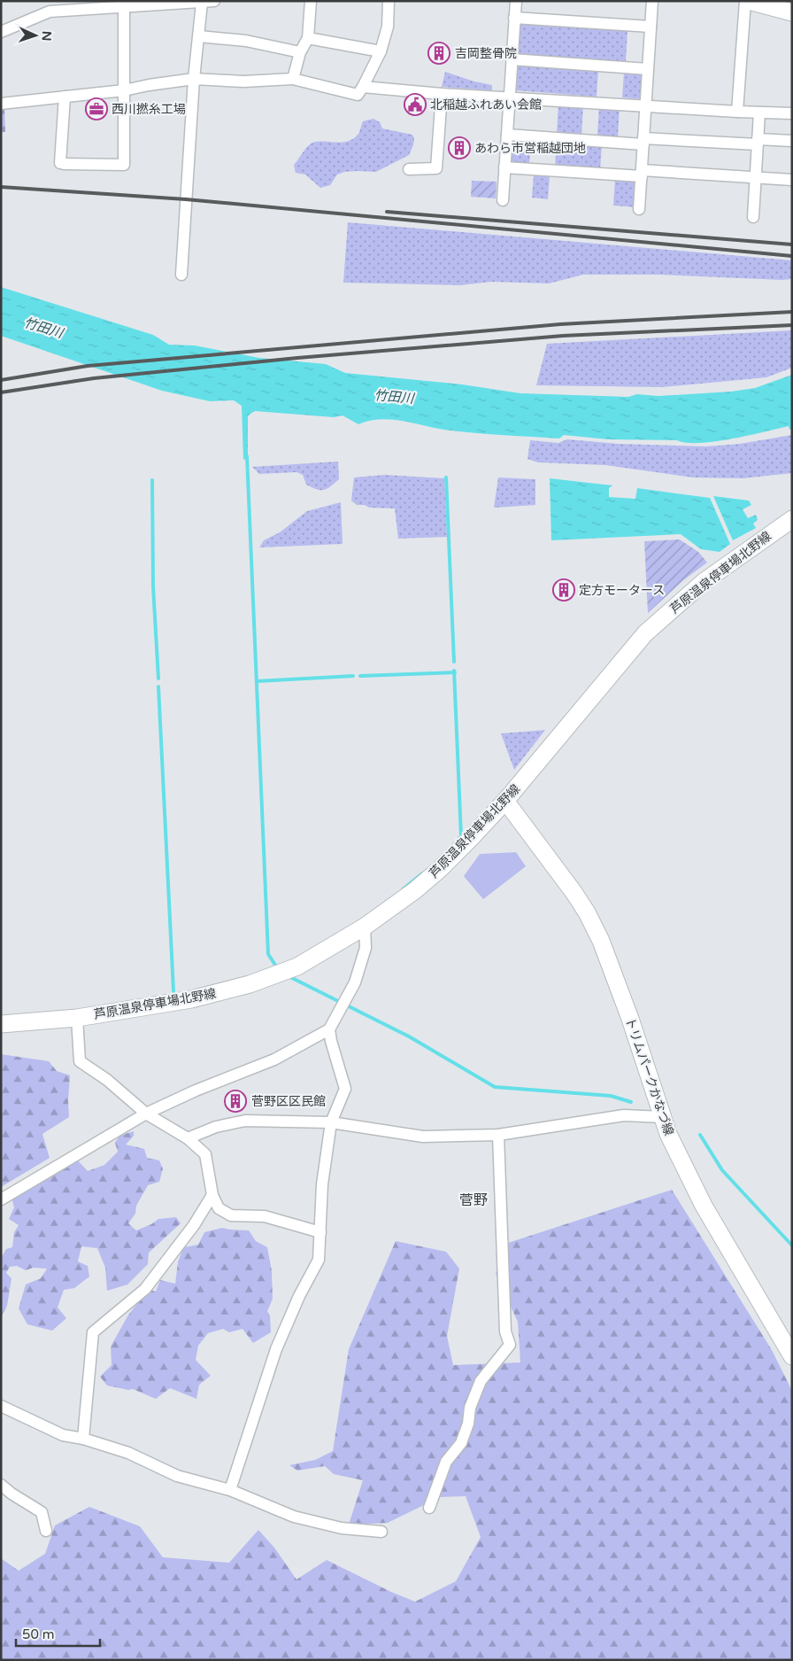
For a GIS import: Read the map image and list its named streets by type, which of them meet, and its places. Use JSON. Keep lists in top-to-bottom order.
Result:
{
  "streets": {
    "main road": ["芦原温泉停車場北野線", "トリムパークかなづ線"]
  },
  "crossings": [
    ["芦原温泉停車場北野線", "トリムパークかなづ線"]
  ],
  "districts": ["菅野"],
  "water": ["竹田川"],
  "places": {
    "building": [
      "吉岡整骨院",
      "あわら市営稲越団地",
      "定方モータース",
      "菅野区区民館"
    ],
    "public building": ["北稲越ふれあい会館"],
    "office": ["西川撚糸工場"]
  },
  "scale_bar": "50 m",
  "north": "right"
}
